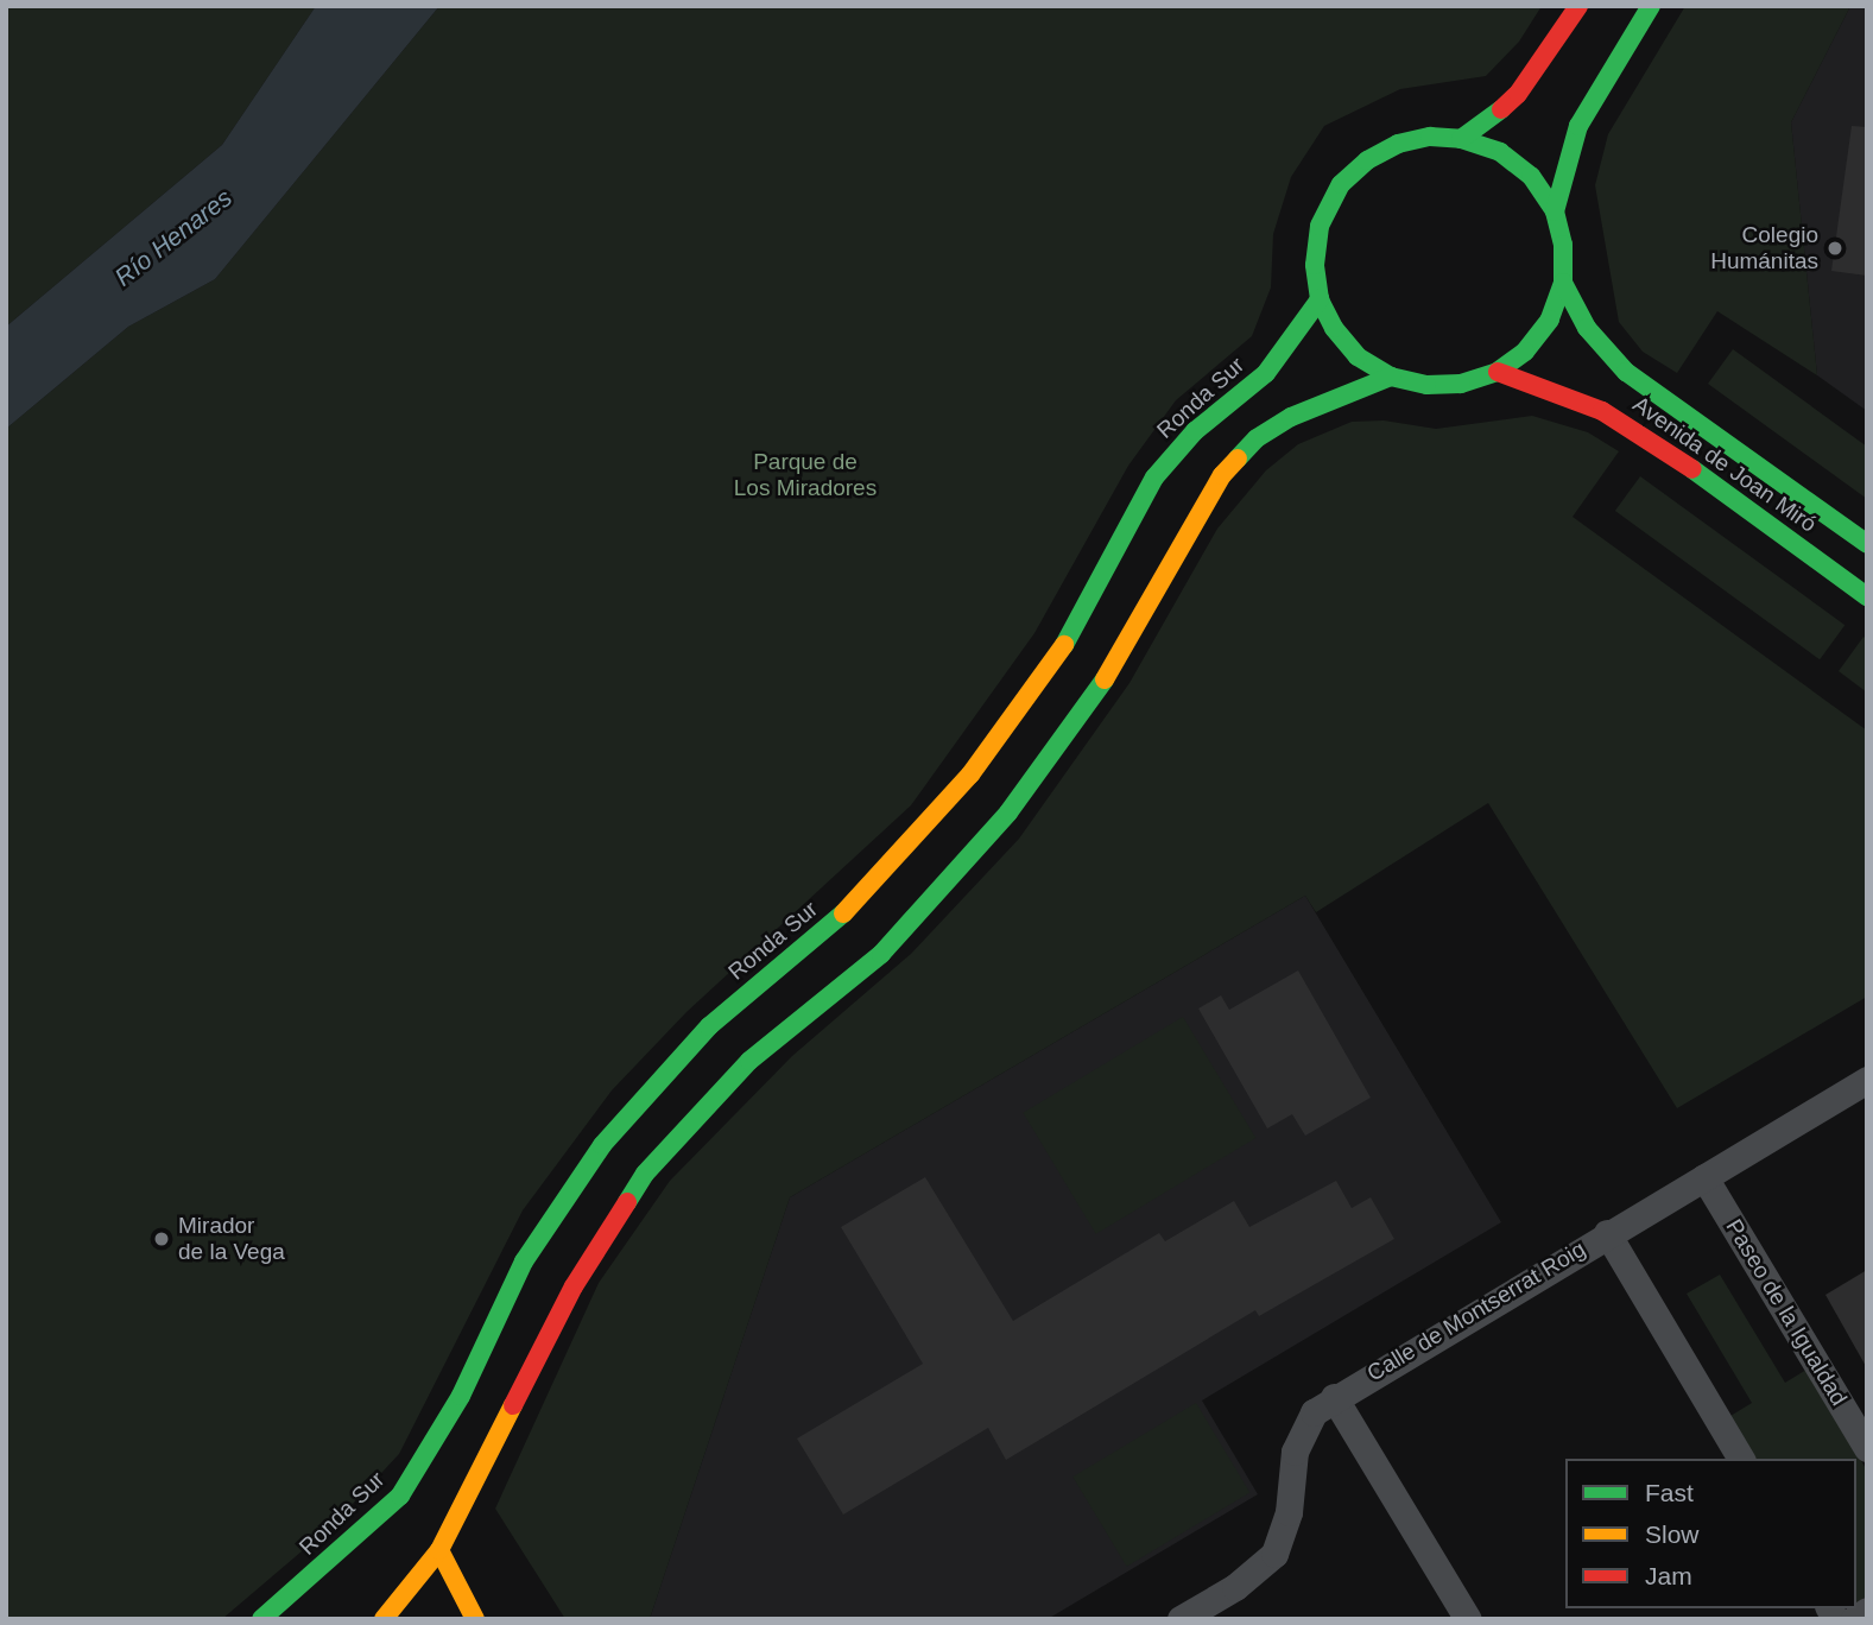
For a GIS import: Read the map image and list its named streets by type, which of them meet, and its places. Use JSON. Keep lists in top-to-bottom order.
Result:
{
  "streets": {
    "main road": ["Ronda Sur", "Avenida de Joan Miró"],
    "street": ["Calle de Montserrat Roig", "Paseo de la Igualdad"]
  },
  "crossings": [
    ["Ronda Sur", "Avenida de Joan Miró"],
    ["Calle de Montserrat Roig", "Paseo de la Igualdad"]
  ],
  "water": ["Río Henares"],
  "parks": ["Parque de Los Miradores"],
  "places": ["Colegio Humánitas", "Mirador de la Vega"],
  "legend": ["Fast", "Slow", "Jam"]
}
